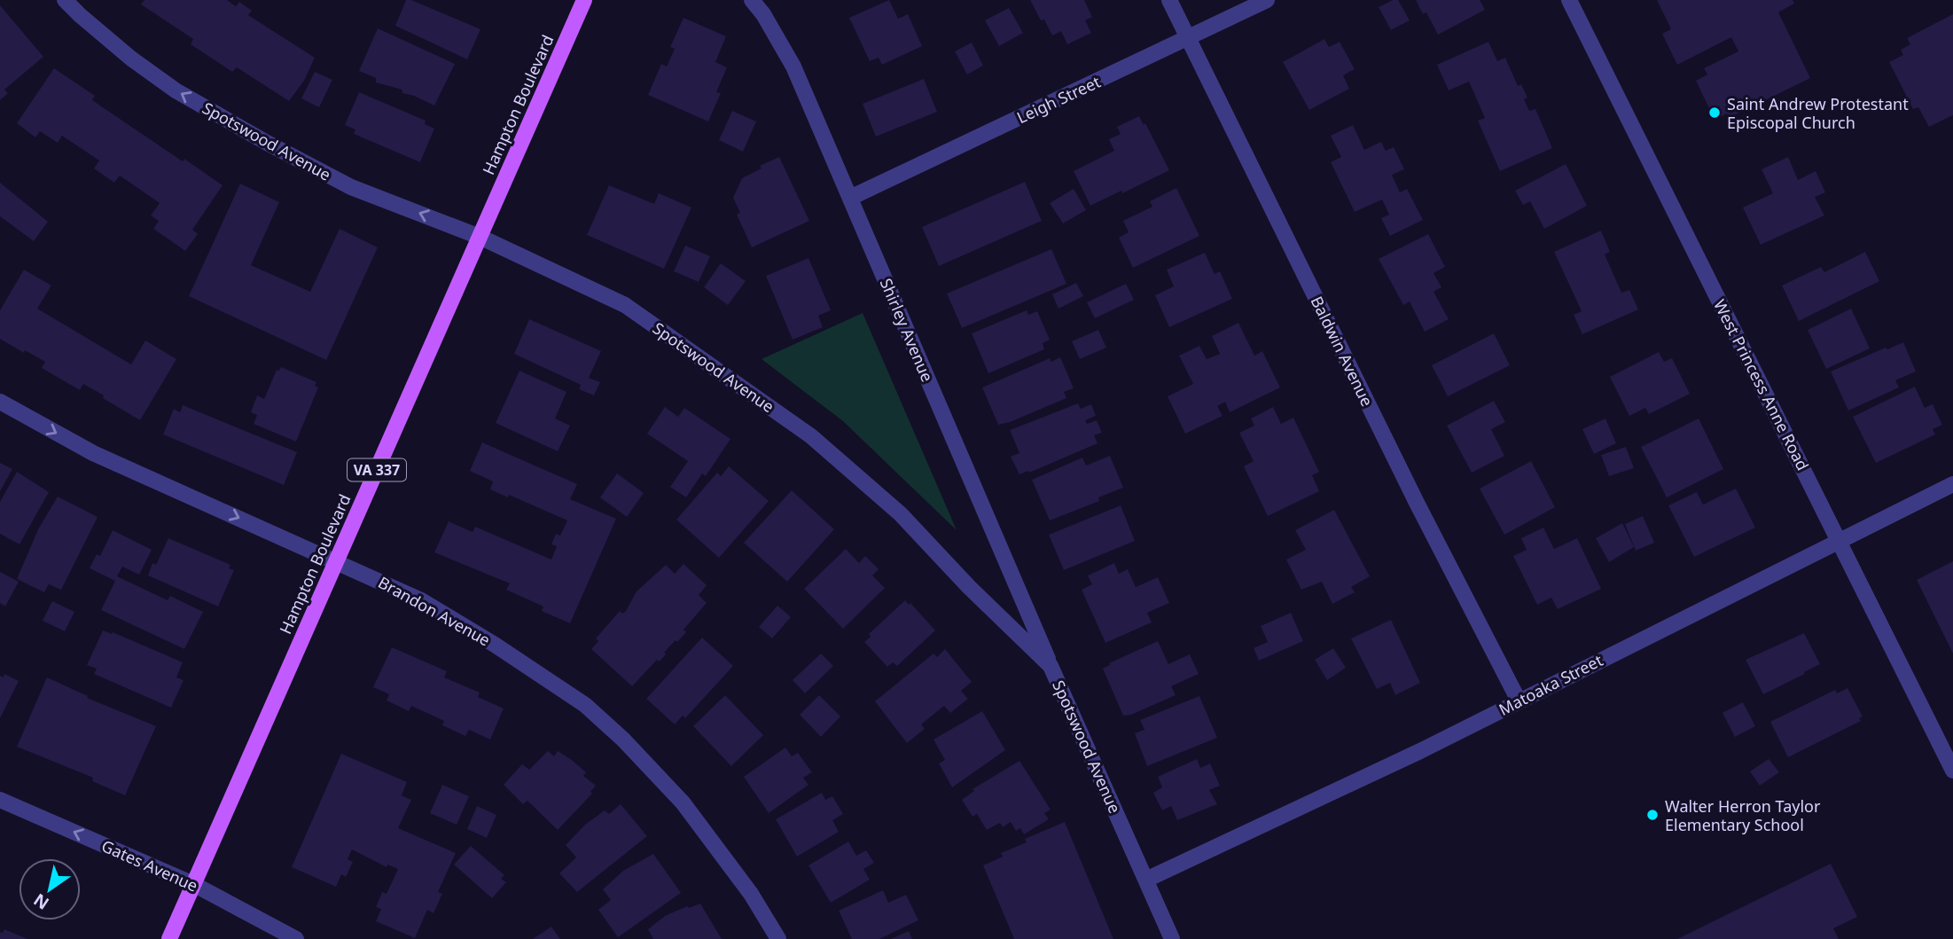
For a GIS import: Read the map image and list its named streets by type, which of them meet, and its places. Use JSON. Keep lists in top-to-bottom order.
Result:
{
  "streets": {
    "main road": ["Hampton Boulevard", "VA 337"],
    "street": [
      "Leigh Street",
      "Spotswood Avenue",
      "Shirley Avenue",
      "Baldwin Avenue",
      "West Princess Anne Road",
      "Brandon Avenue",
      "Matoaka Street",
      "Gates Avenue"
    ]
  },
  "crossings": [
    ["Leigh Street", "Shirley Avenue"],
    ["Leigh Street", "Baldwin Avenue"],
    ["Hampton Boulevard", "Spotswood Avenue"],
    ["Hampton Boulevard", "Brandon Avenue"],
    ["Hampton Boulevard", "Gates Avenue"],
    ["Spotswood Avenue", "Shirley Avenue"],
    ["Spotswood Avenue", "Matoaka Street"],
    ["Baldwin Avenue", "Matoaka Street"],
    ["West Princess Anne Road", "Matoaka Street"]
  ],
  "one_way": ["Brandon Avenue", "Gates Avenue"],
  "places": ["Saint Andrew Protestant Episcopal Church", "Walter Herron Taylor Elementary School"],
  "north": "bottom left"
}
